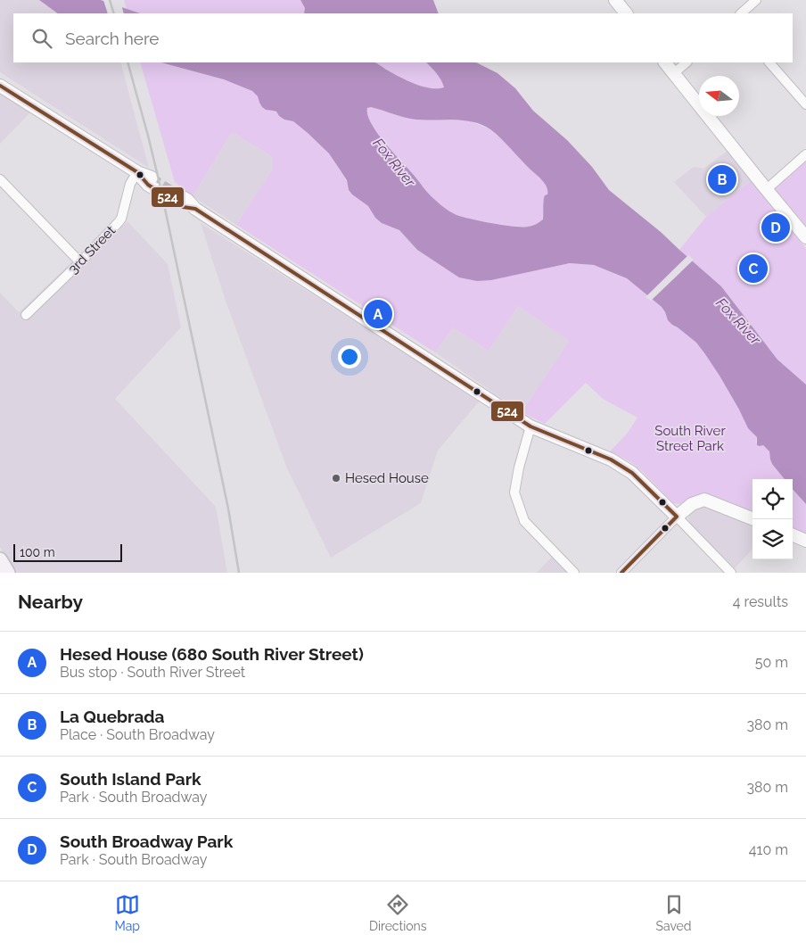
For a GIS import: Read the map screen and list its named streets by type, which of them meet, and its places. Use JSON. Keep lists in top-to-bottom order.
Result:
{
  "streets": {
    "street": ["3rd Street"]
  },
  "water": ["Fox River"],
  "parks": ["South River Street Park"],
  "places": ["Hesed House"],
  "lines": ["transit line 524"],
  "scale_bar": "100 m",
  "north": "left",
  "page": {
    "search": "Search here",
    "pins": [
      "B",
      "D",
      "C",
      "A"
    ],
    "scale": "100 m",
    "heading": ["Nearby", "4 results"],
    "list": [
      {
        "mark": "A",
        "name": "Hesed House (680 South River Street)",
        "note": "Bus stop · South River Street",
        "value": "50 m"
      },
      {
        "mark": "B",
        "name": "La Quebrada",
        "note": "Place · South Broadway",
        "value": "380 m"
      },
      {
        "mark": "C",
        "name": "South Island Park",
        "note": "Park · South Broadway",
        "value": "380 m"
      },
      {
        "mark": "D",
        "name": "South Broadway Park",
        "note": "Park · South Broadway",
        "value": "410 m"
      }
    ],
    "nav": ["Map", "Directions", "Saved"]
  }
}
